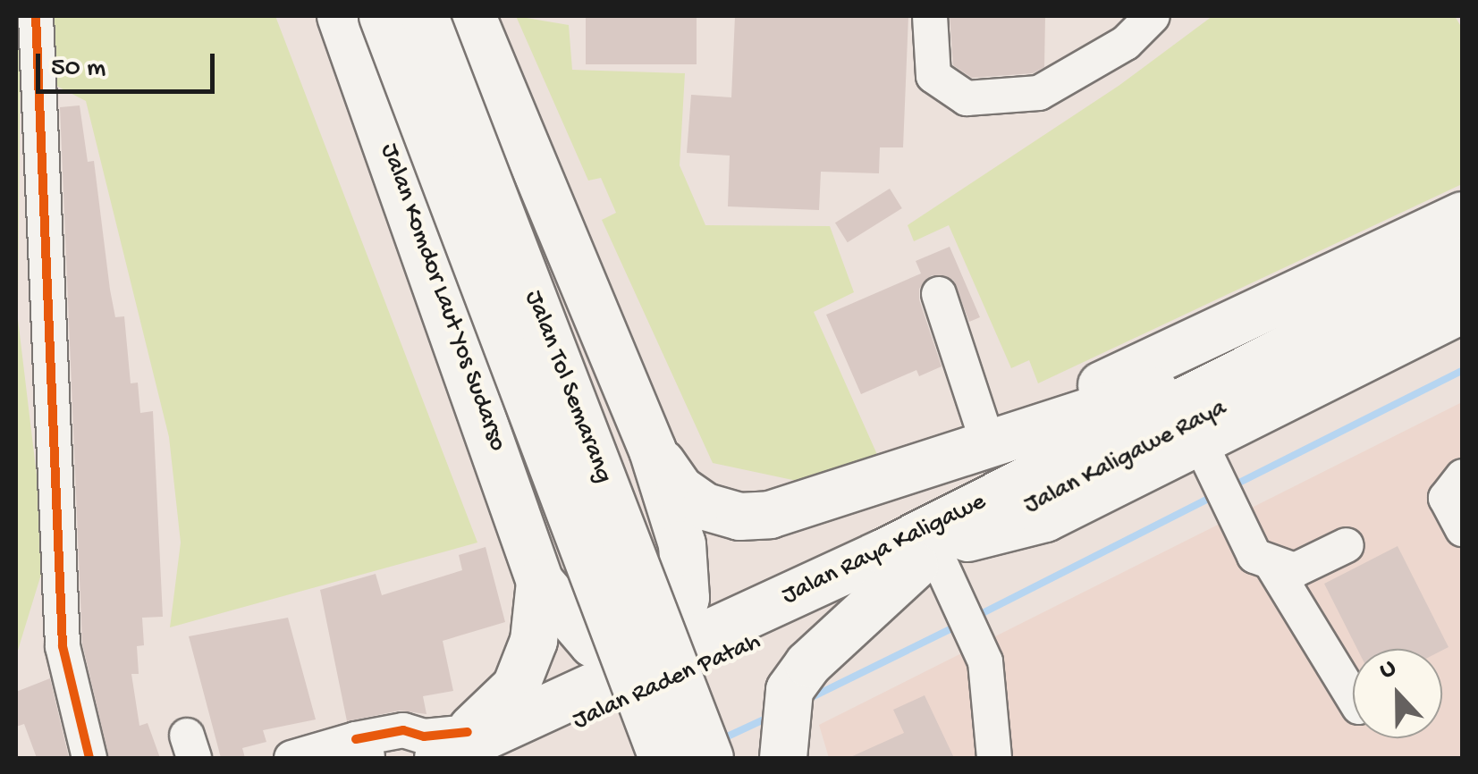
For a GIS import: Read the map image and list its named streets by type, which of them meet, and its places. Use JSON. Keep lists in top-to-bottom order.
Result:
{
  "streets": {
    "highway": [
      "Jalan Komdor Laut Yos Sudarso",
      "Jalan Tol Semarang",
      "Jalan Kaligawe Raya",
      "Jalan Raya Kaligawe",
      "Jalan Raden Patah"
    ]
  },
  "crossings": [
    ["Jalan Kaligawe Raya", "Jalan Raden Patah"],
    ["Jalan Raya Kaligawe", "Jalan Raden Patah"]
  ],
  "scale_bar": "50 m",
  "north": "top"
}
